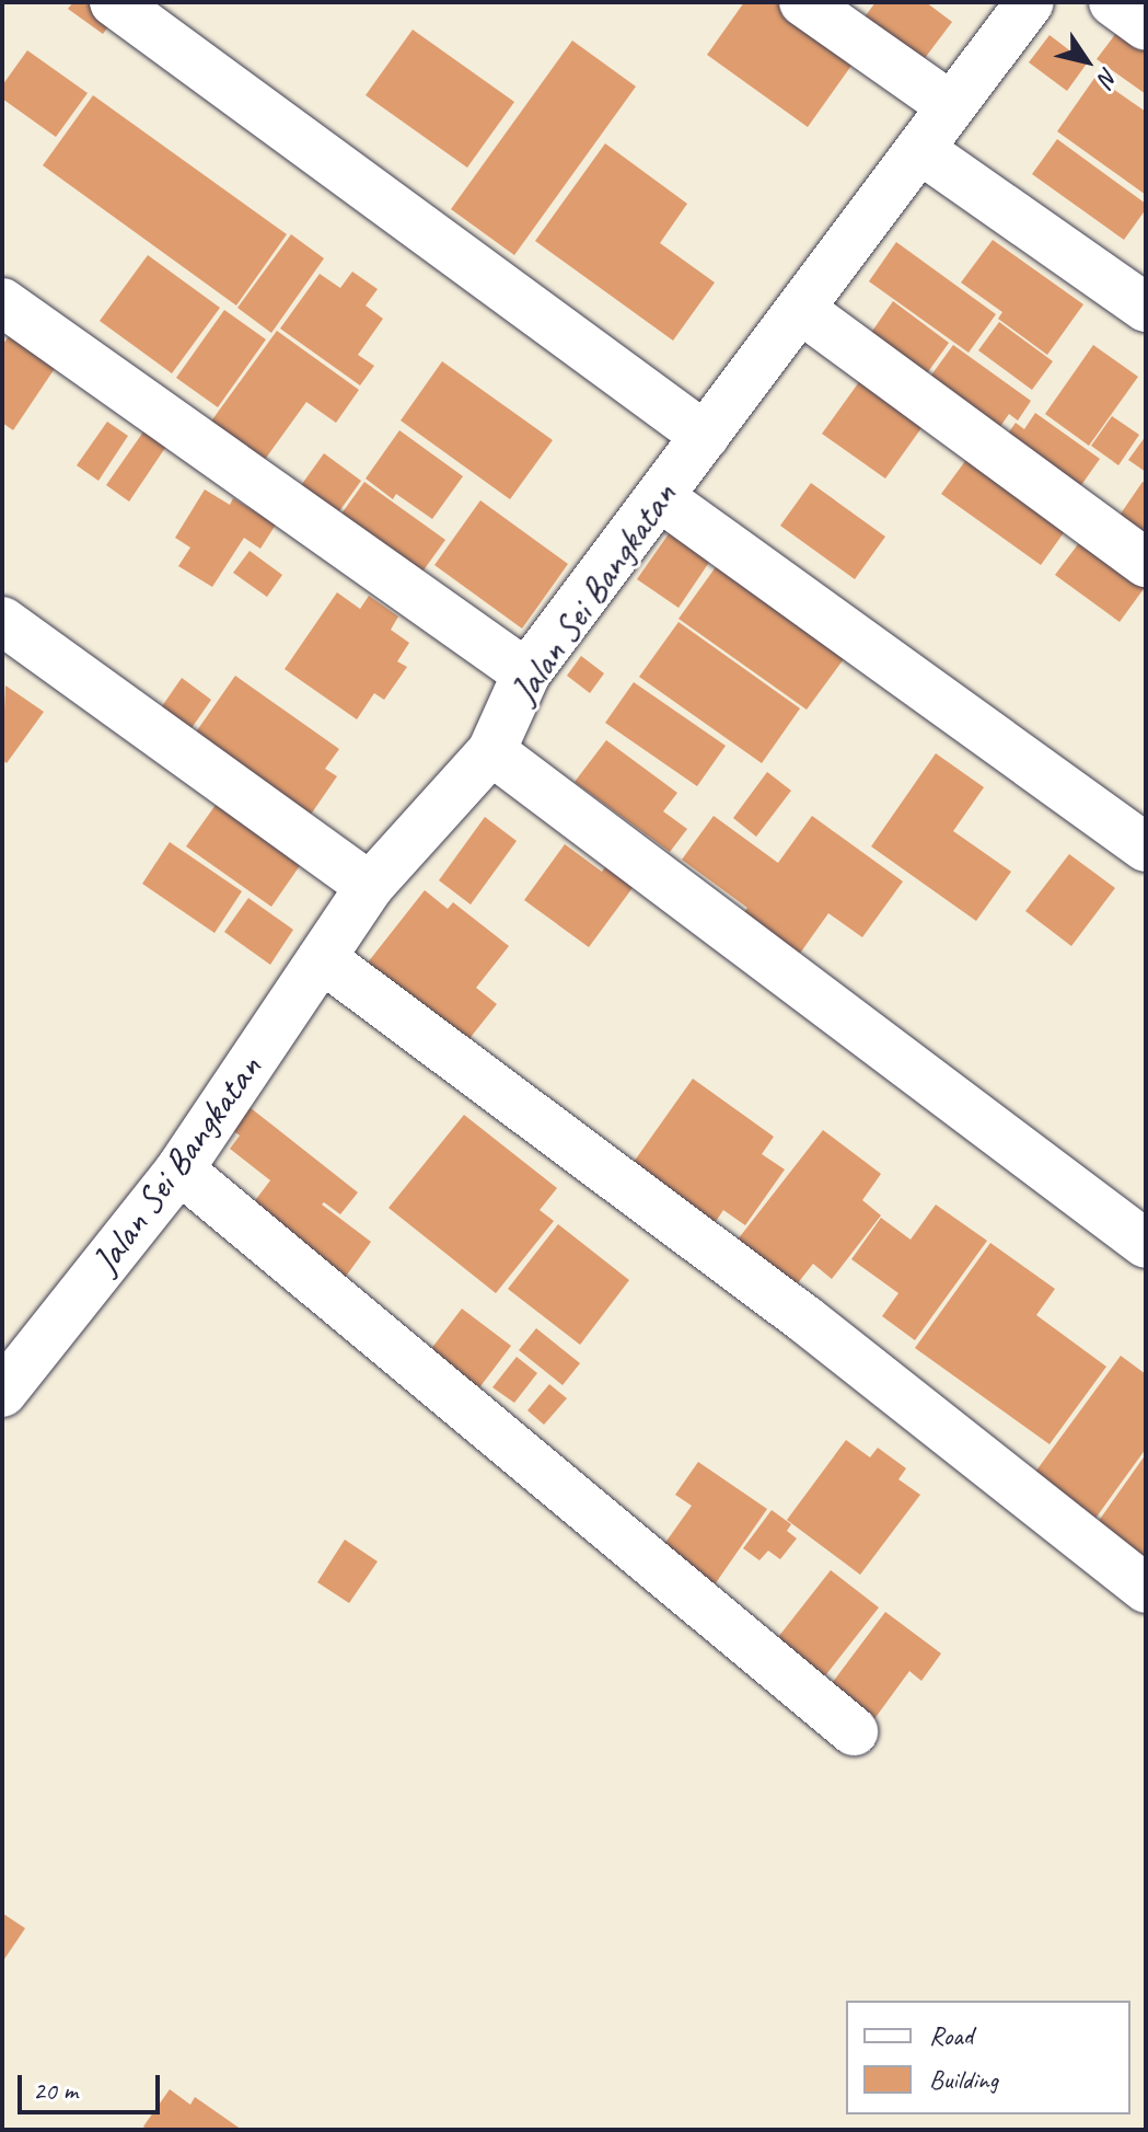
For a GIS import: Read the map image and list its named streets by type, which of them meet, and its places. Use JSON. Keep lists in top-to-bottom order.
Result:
{
  "streets": {
    "street": ["Jalan Sei Bangkatan"]
  },
  "legend": ["Road", "Building"],
  "scale_bar": "20 m",
  "north": "bottom right"
}
